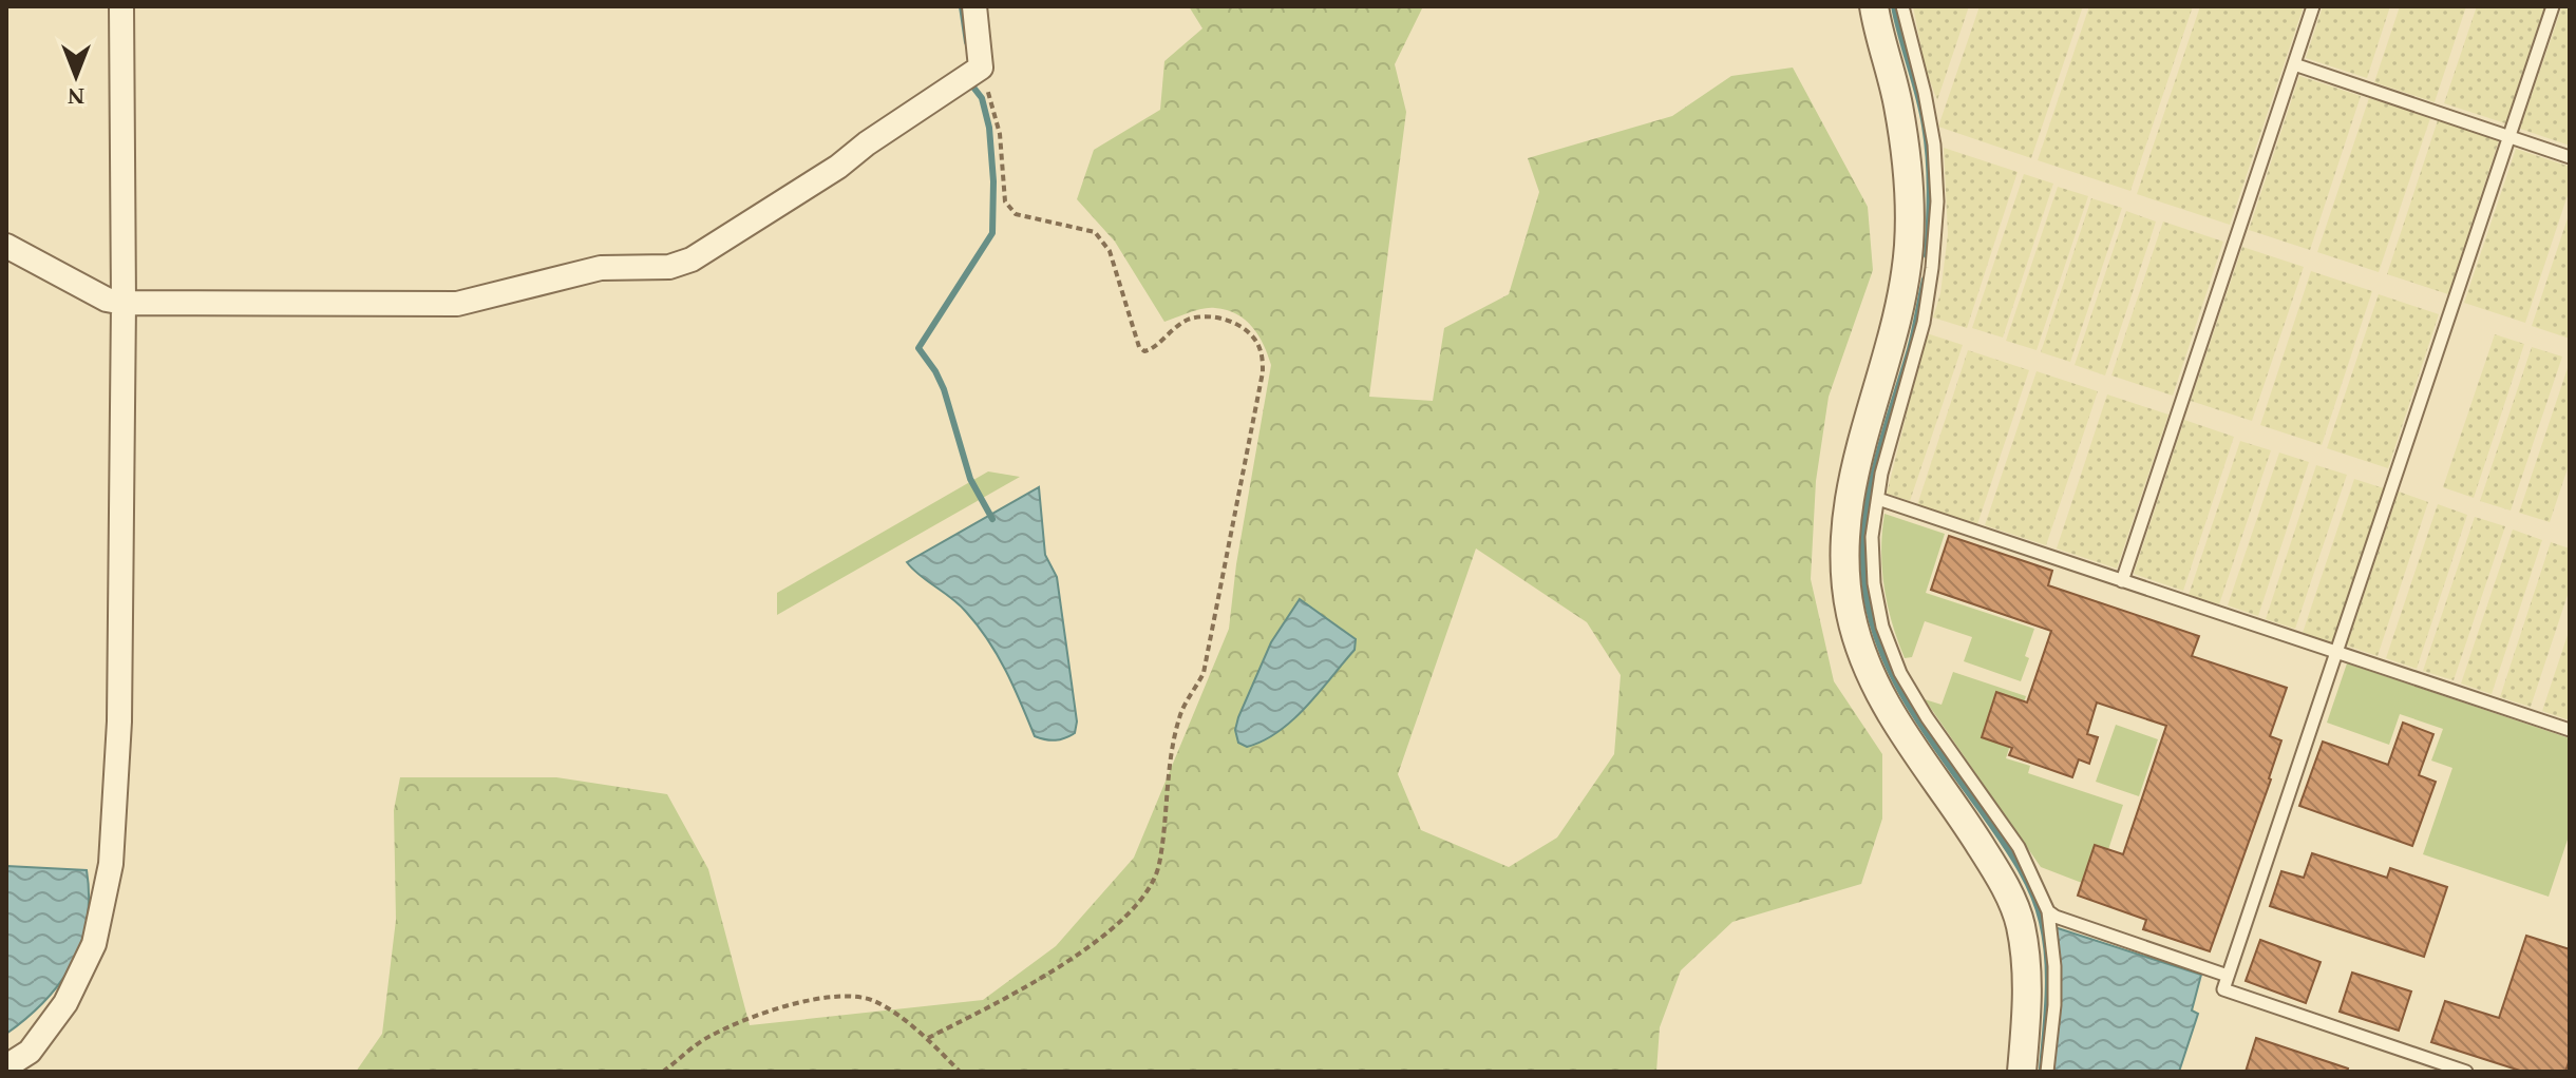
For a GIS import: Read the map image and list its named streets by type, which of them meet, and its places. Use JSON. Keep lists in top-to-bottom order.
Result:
{
  "north": "bottom"
}
